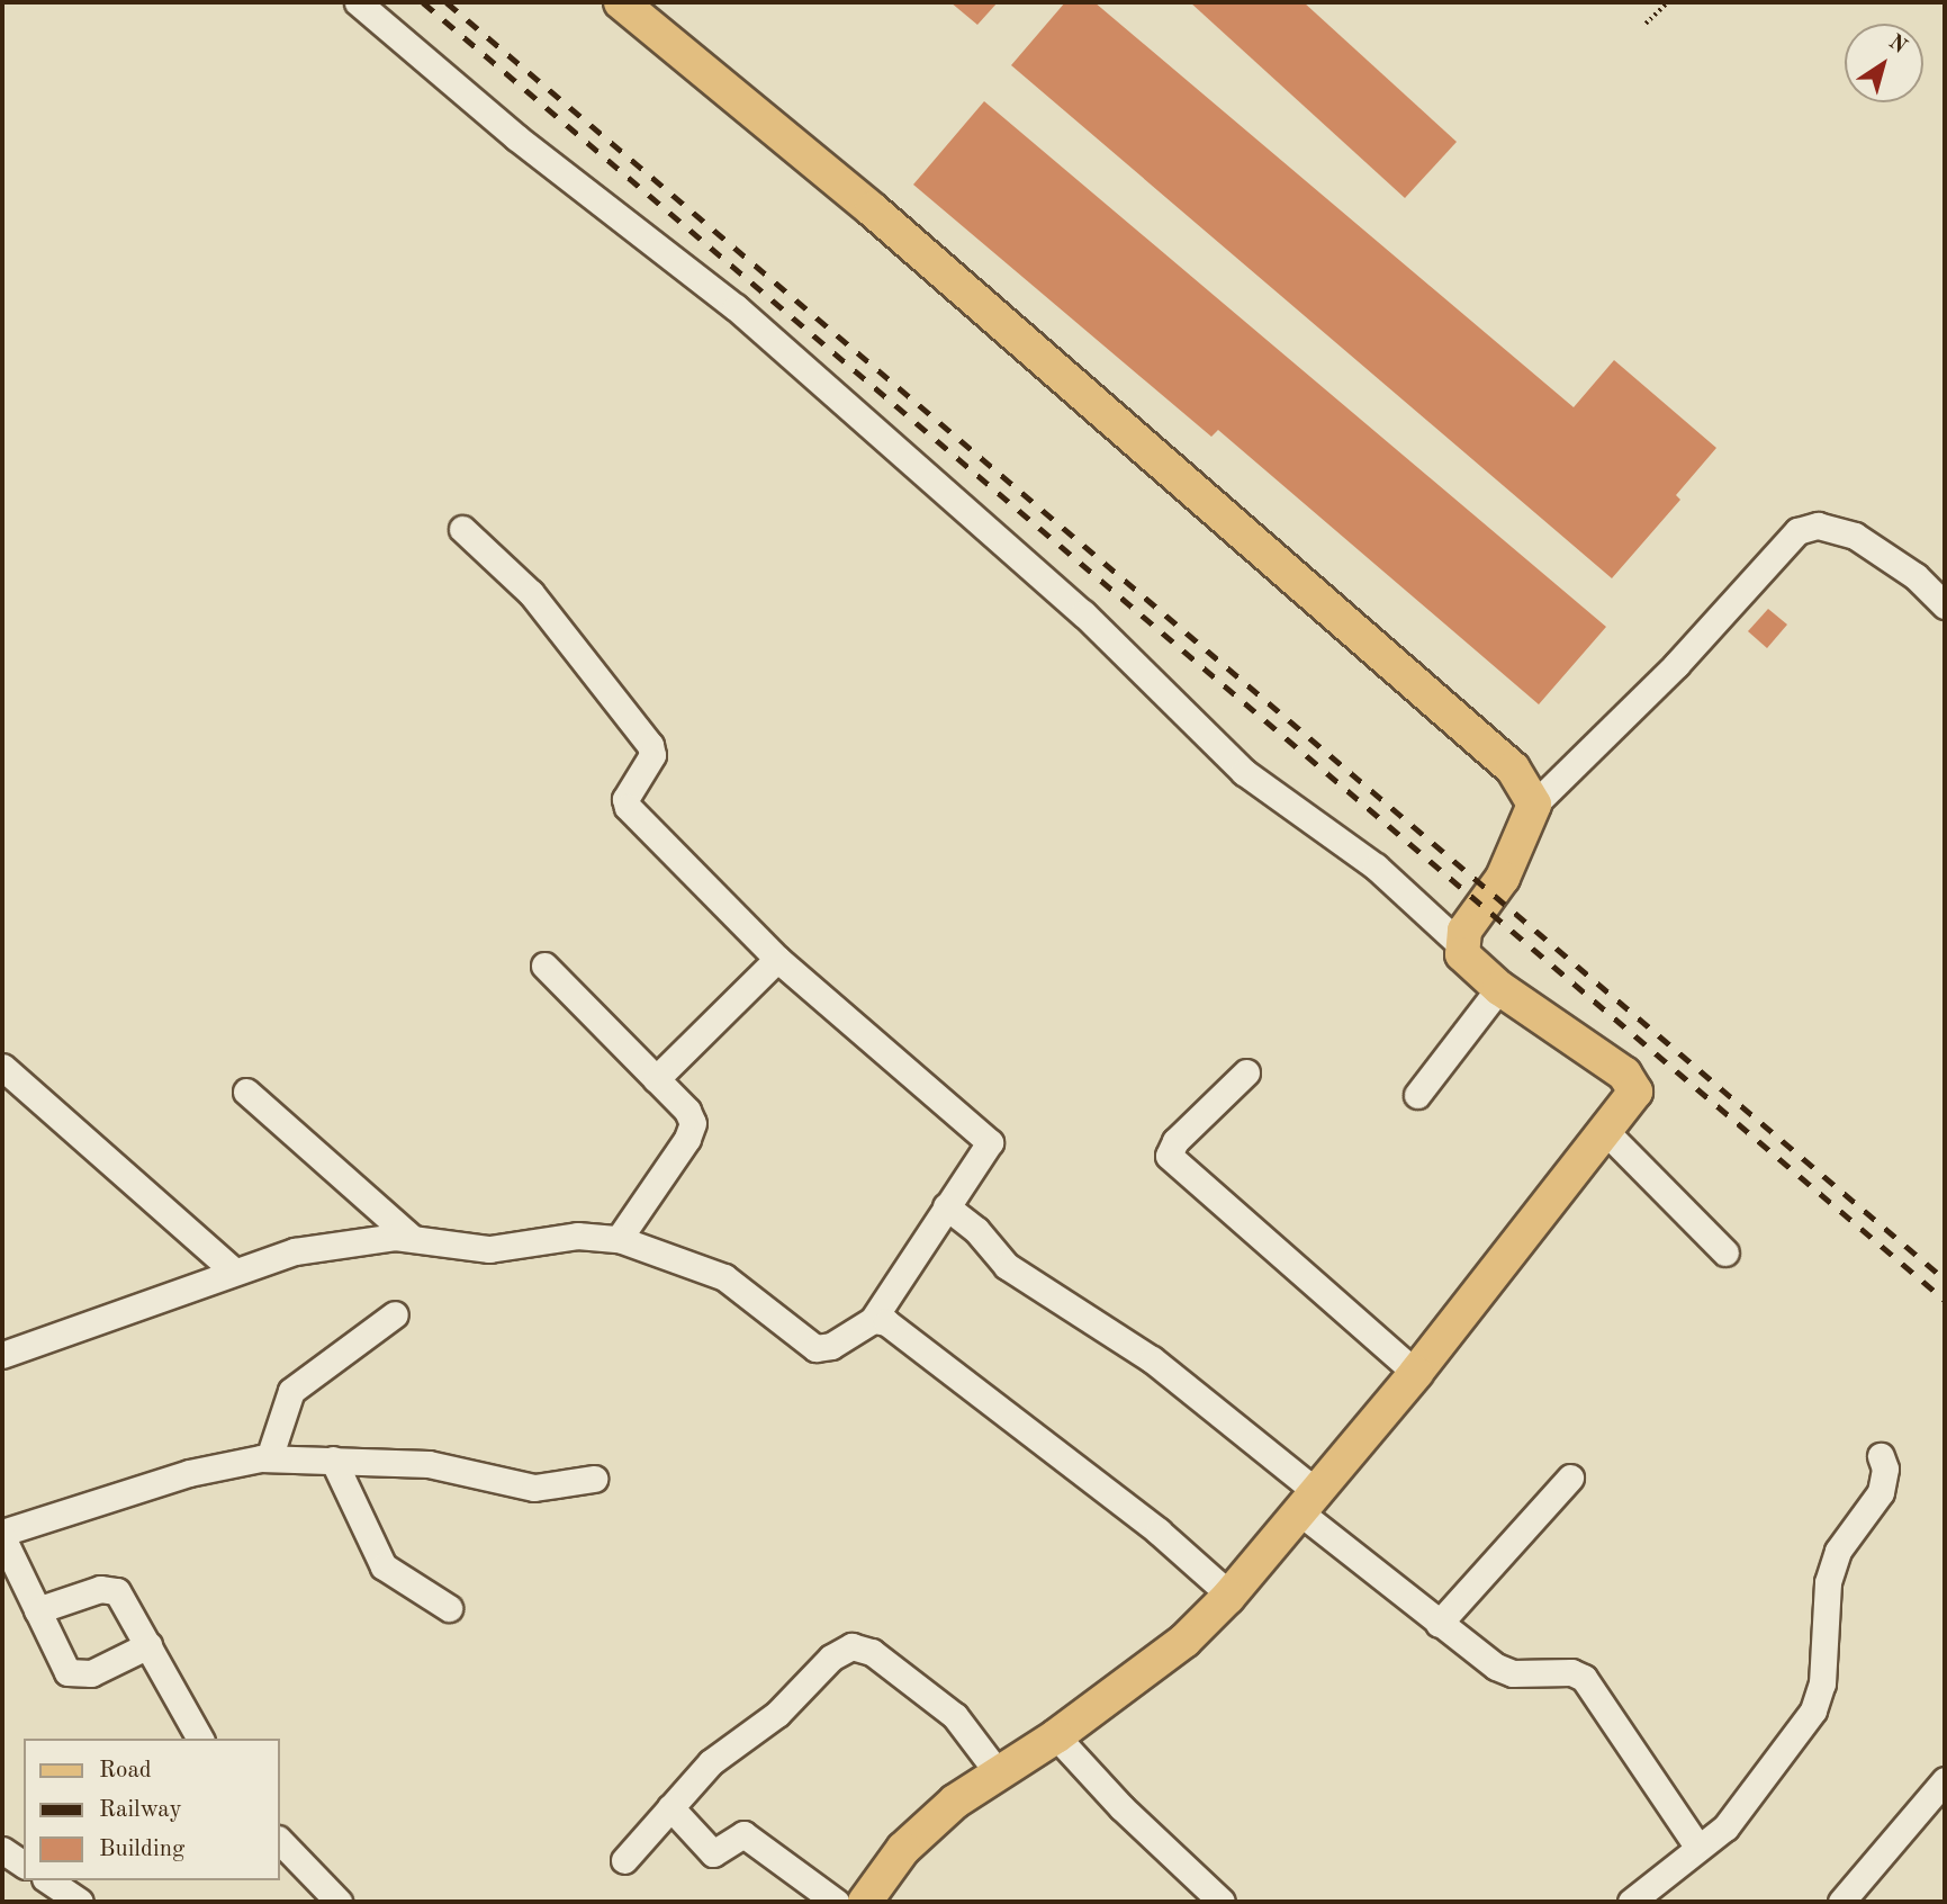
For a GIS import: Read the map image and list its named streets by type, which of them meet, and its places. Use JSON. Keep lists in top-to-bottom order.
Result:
{
  "legend": ["Road", "Railway", "Building"],
  "north": "top right"
}
